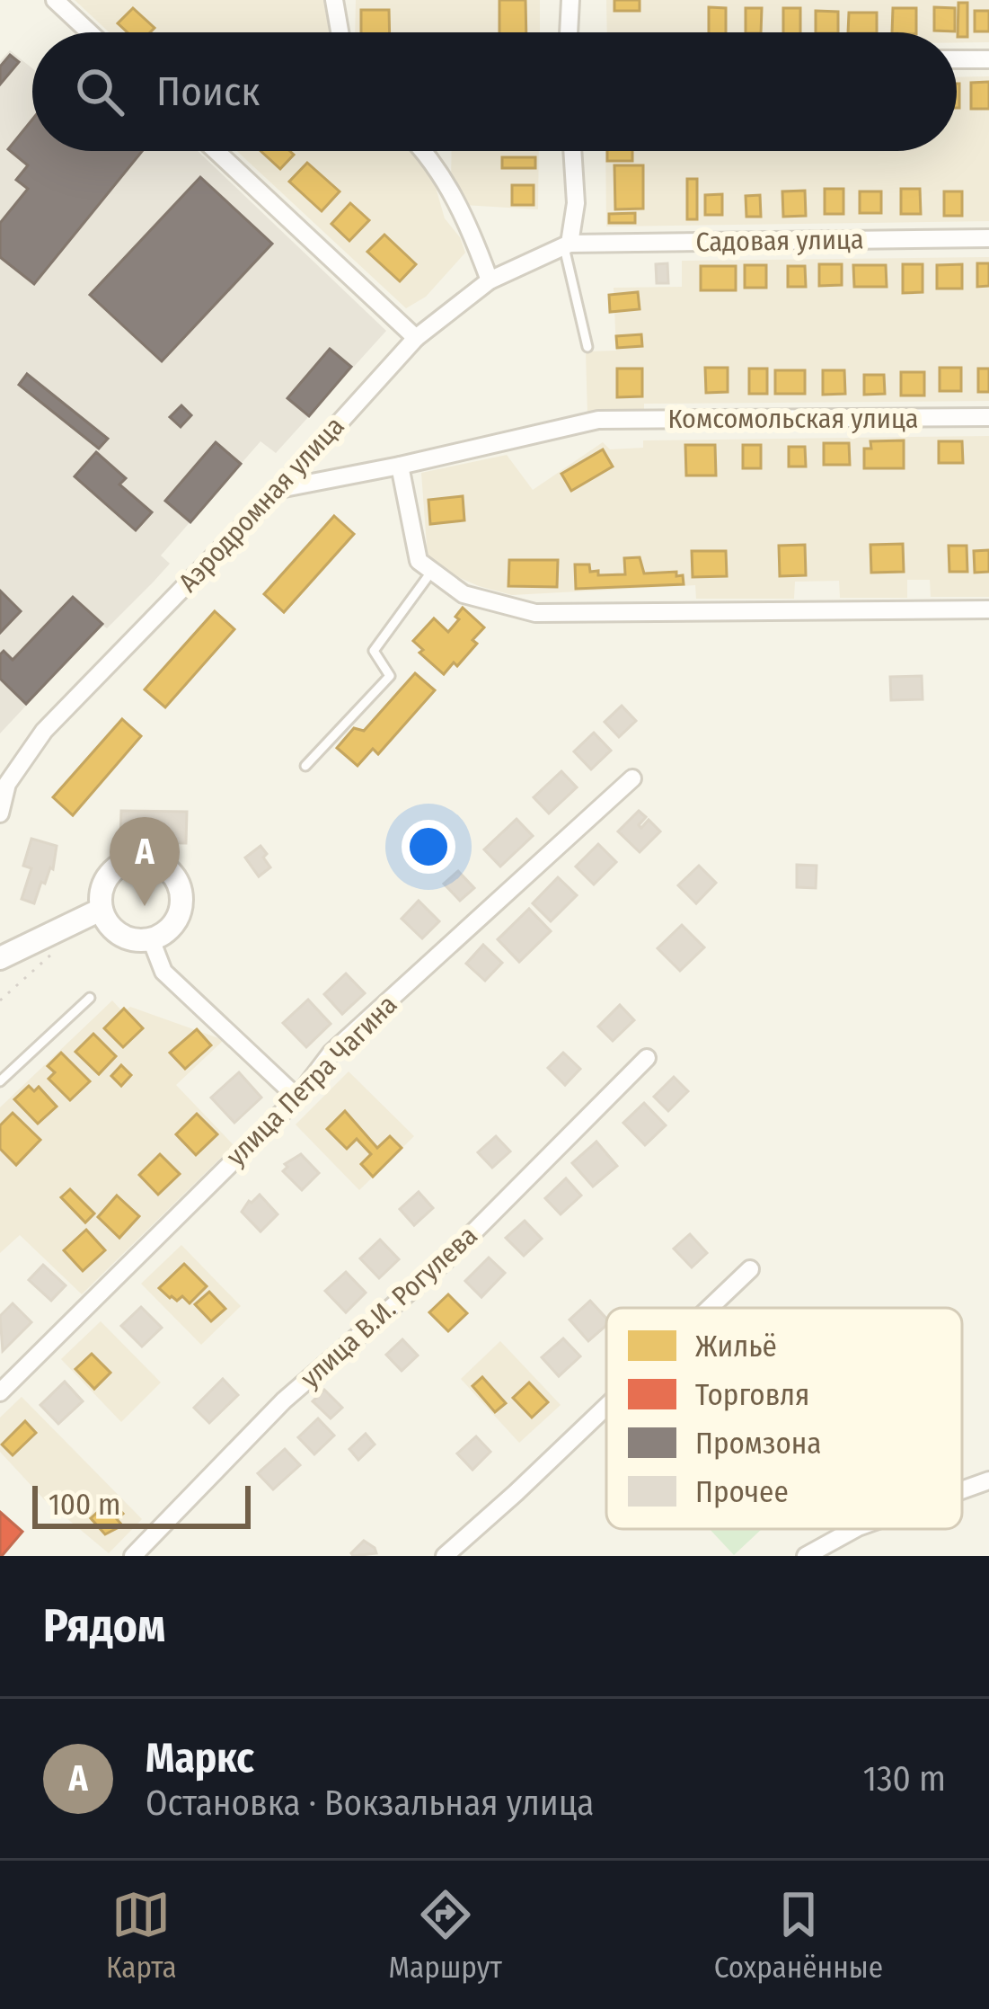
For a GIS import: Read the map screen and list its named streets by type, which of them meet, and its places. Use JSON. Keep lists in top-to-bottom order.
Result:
{
  "streets": {
    "street": [
      "Садовая улица",
      "Комсомольская улица",
      "Аэродромная улица",
      "улица Петра Чагина",
      "улица В.И. Рогулева"
    ]
  },
  "crossings": [
    ["Садовая улица", "Аэродромная улица"],
    ["Комсомольская улица", "Аэродромная улица"]
  ],
  "legend": [
    "Жильё",
    "Торговля",
    "Промзона",
    "Прочее"
  ],
  "scale_bar": "100 m",
  "page": {
    "search": "Поиск",
    "pins": "A",
    "scale": "100 m",
    "heading": "Рядом",
    "list": [
      {
        "mark": "A",
        "name": "Маркс",
        "note": "Остановка · Вокзальная улица",
        "value": "130 m"
      }
    ],
    "nav": ["Карта", "Маршрут", "Сохранённые"]
  }
}
